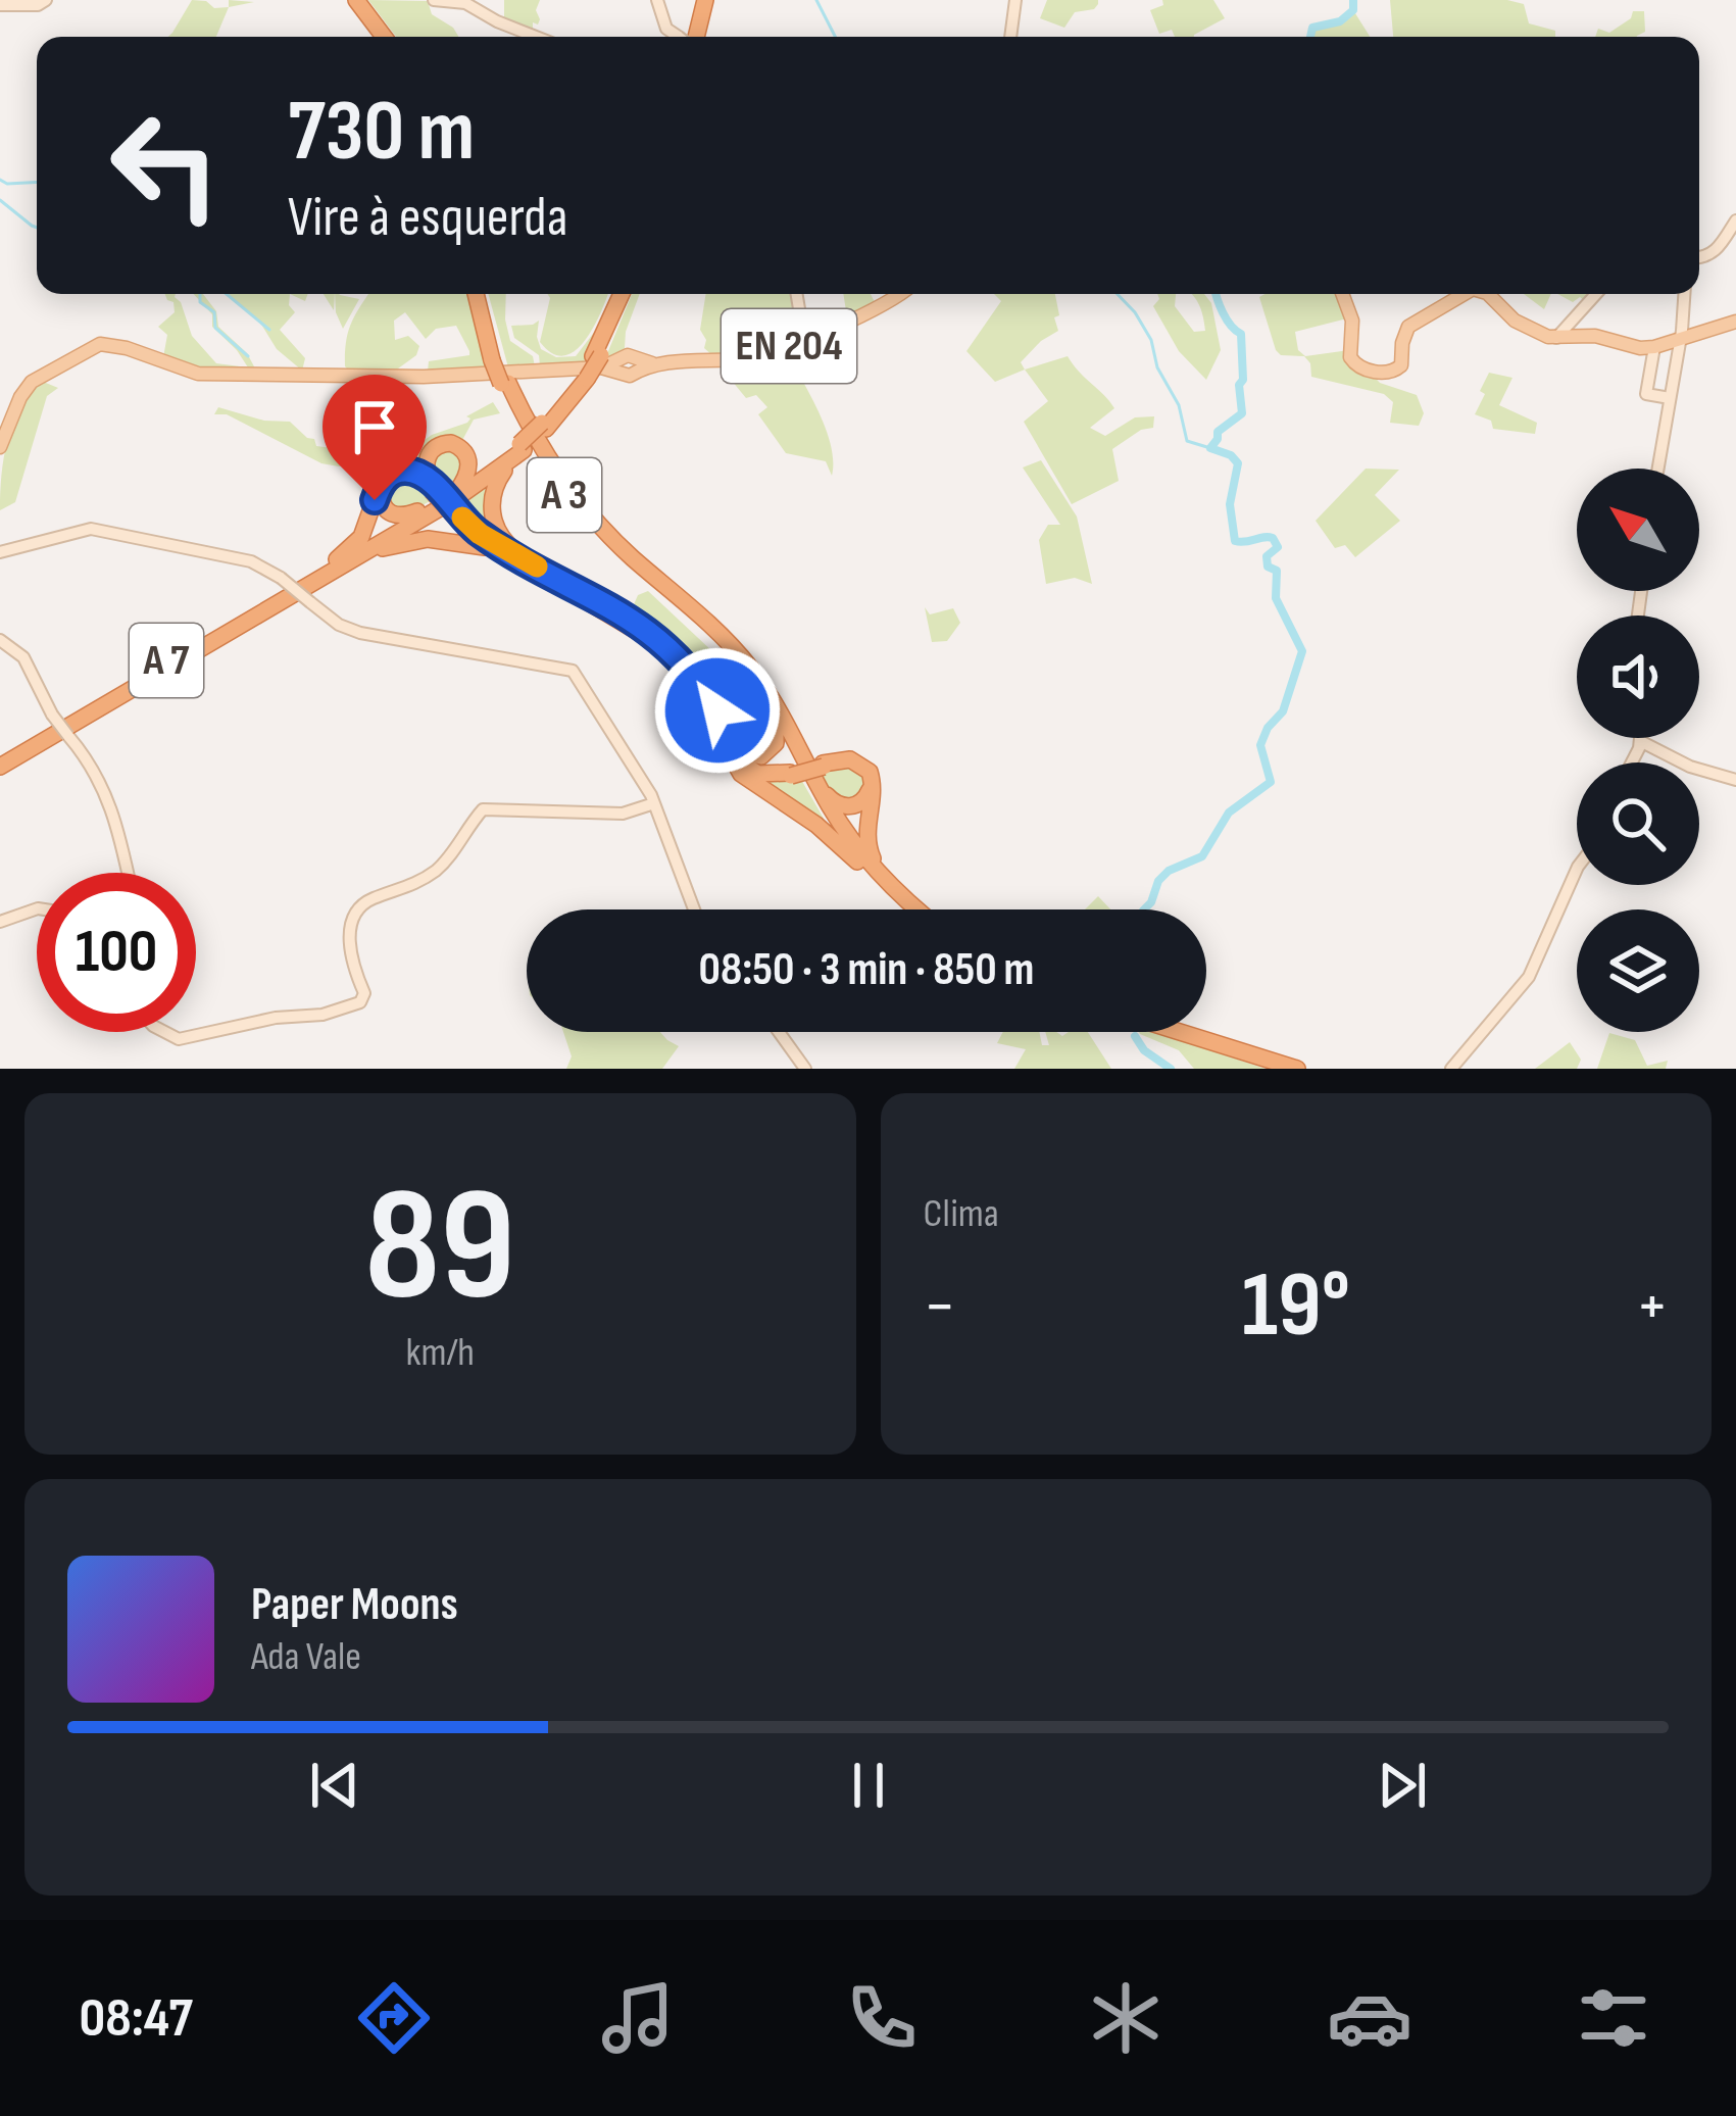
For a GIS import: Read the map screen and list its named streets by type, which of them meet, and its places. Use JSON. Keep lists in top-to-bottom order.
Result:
{
  "streets": {
    "highway": ["A 3", "A 7"],
    "main road": ["EN 204"]
  },
  "crossings": [
    ["EN 204", "A 7"]
  ],
  "north": "top left",
  "page": {
    "turn": ["730 m", "Vire à esquerda"],
    "limit": "100",
    "trip": "08:50 · 3 min · 850 m",
    "tile": [
      ["89", "km/h"],
      "Clima"
    ],
    "heat": ["−", "19°", "+"],
    "song": ["Paper Moons", "Ada Vale"],
    "tabs": "08:47"
  }
}
